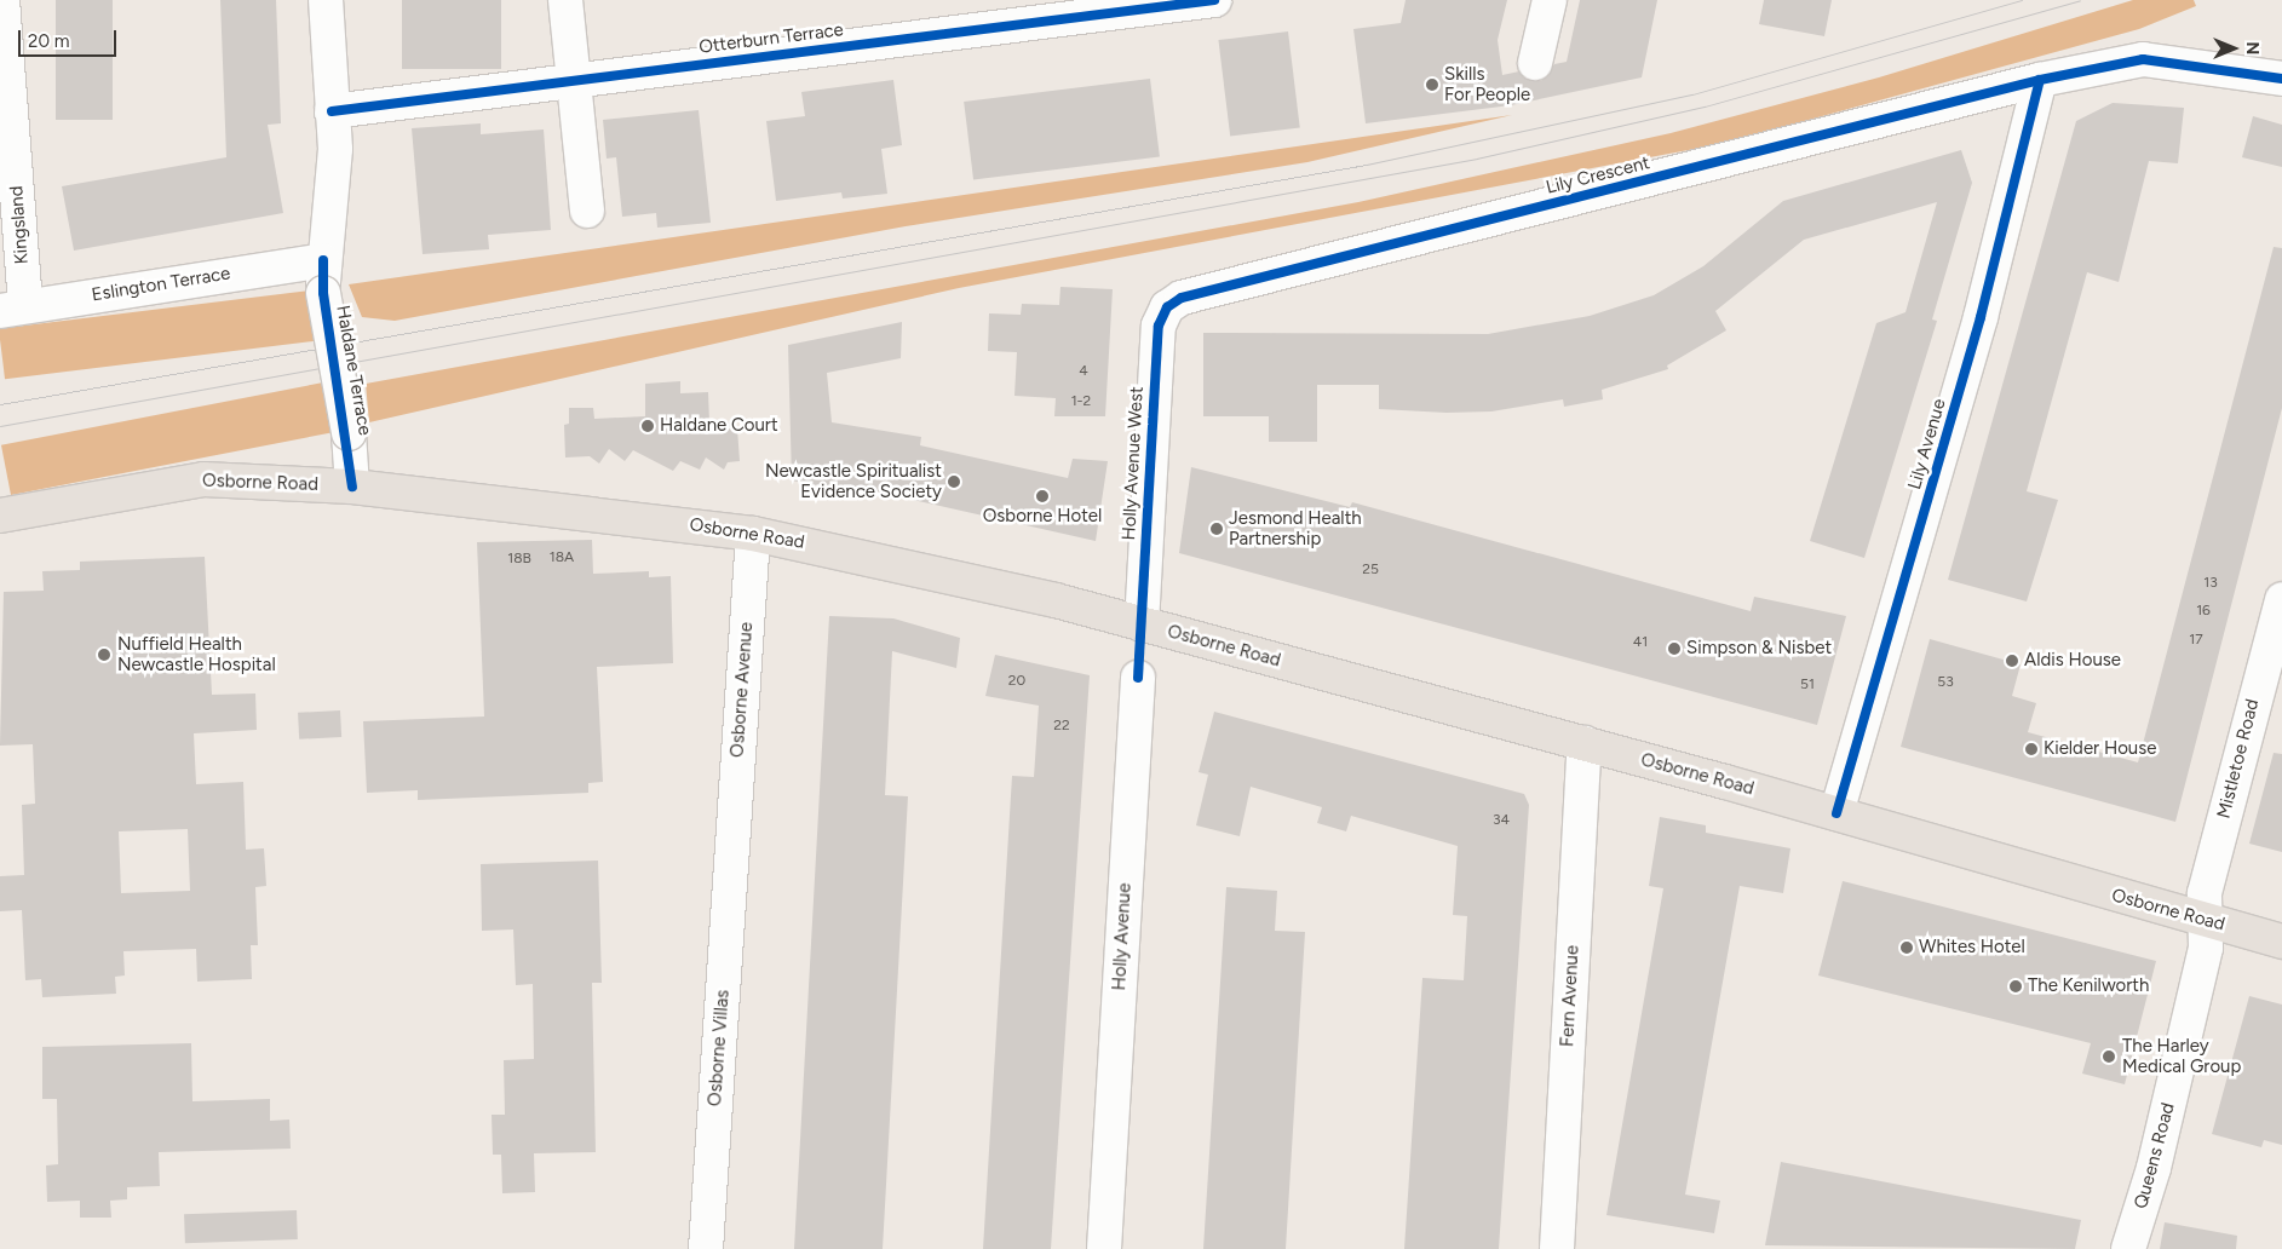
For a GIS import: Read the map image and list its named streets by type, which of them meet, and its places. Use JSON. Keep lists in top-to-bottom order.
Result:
{
  "streets": {
    "main road": ["Osborne Road"],
    "street": [
      "Otterburn Terrace",
      "Lily Crescent",
      "Kingsland",
      "Eslington Terrace",
      "Haldane Terrace",
      "Lily Avenue",
      "Holly Avenue West",
      "Osborne Avenue",
      "Mistletoe Road",
      "Holly Avenue",
      "Fern Avenue",
      "Osborne Villas",
      "Queens Road"
    ]
  },
  "crossings": [
    ["Otterburn Terrace", "Haldane Terrace"],
    ["Lily Crescent", "Lily Avenue"],
    ["Lily Crescent", "Holly Avenue West"],
    ["Kingsland", "Eslington Terrace"],
    ["Eslington Terrace", "Haldane Terrace"],
    ["Haldane Terrace", "Osborne Road"],
    ["Lily Avenue", "Osborne Road"],
    ["Holly Avenue West", "Osborne Road"],
    ["Osborne Road", "Osborne Avenue"],
    ["Osborne Road", "Mistletoe Road"],
    ["Osborne Road", "Fern Avenue"],
    ["Osborne Road", "Queens Road"],
    ["Osborne Avenue", "Osborne Villas"],
    ["Mistletoe Road", "Queens Road"]
  ],
  "places": [
    "Skills For People",
    "Haldane Court",
    "Newcastle Spiritualist Evidence Society",
    "Osborne Hotel",
    "Jesmond Health Partnership",
    "Simpson & Nisbet",
    "Nuffield Health Newcastle Hospital",
    "Aldis House",
    "Kielder House",
    "Whites Hotel",
    "The Kenilworth",
    "The Harley Medical Group"
  ],
  "house_numbers": [
    "4",
    "1-2",
    "18A",
    "18B",
    "25",
    "13",
    "16",
    "17",
    "41",
    "20",
    "53",
    "51",
    "22",
    "34"
  ],
  "scale_bar": "20 m",
  "north": "right"
}
